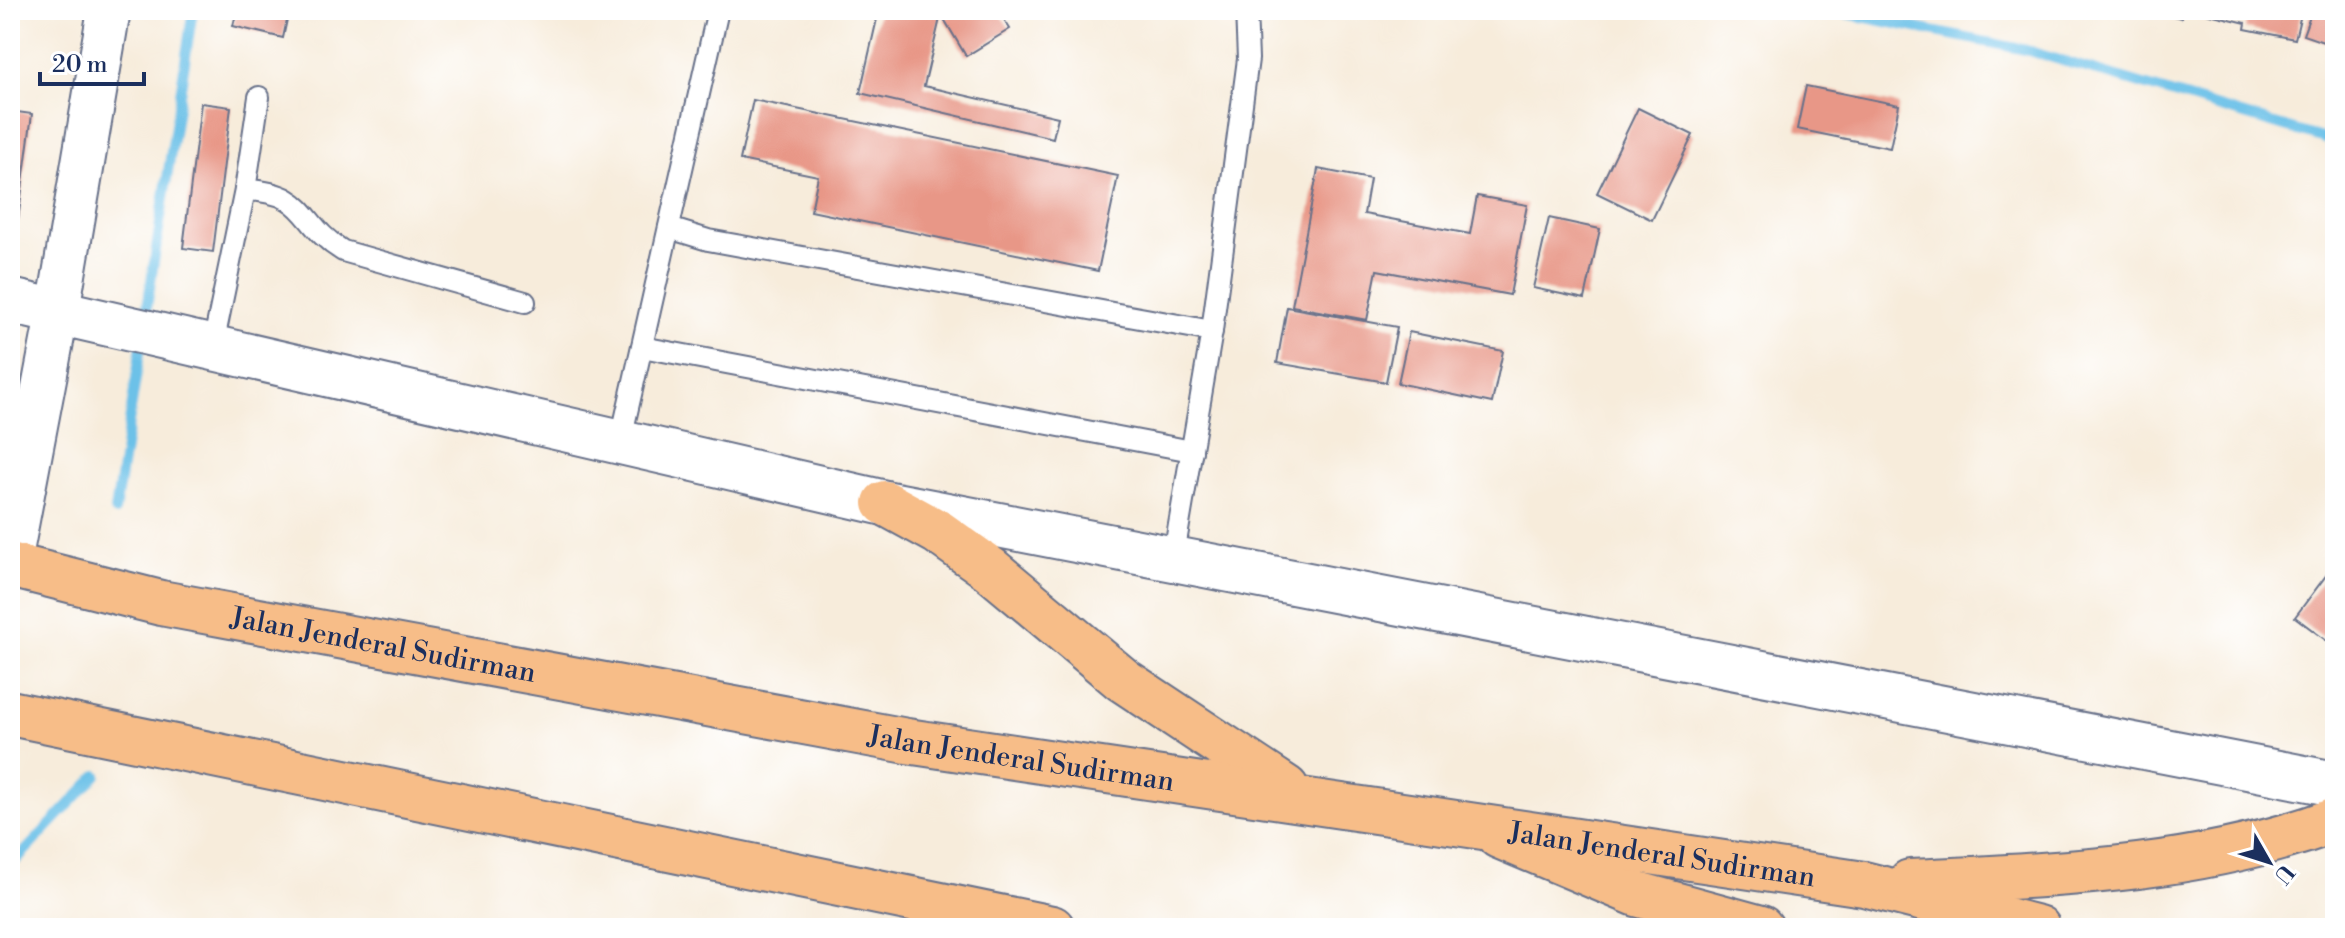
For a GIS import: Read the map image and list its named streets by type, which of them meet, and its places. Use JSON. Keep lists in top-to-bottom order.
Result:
{
  "streets": {
    "main road": ["Jalan Jenderal Sudirman"]
  },
  "scale_bar": "20 m",
  "north": "bottom right"
}
